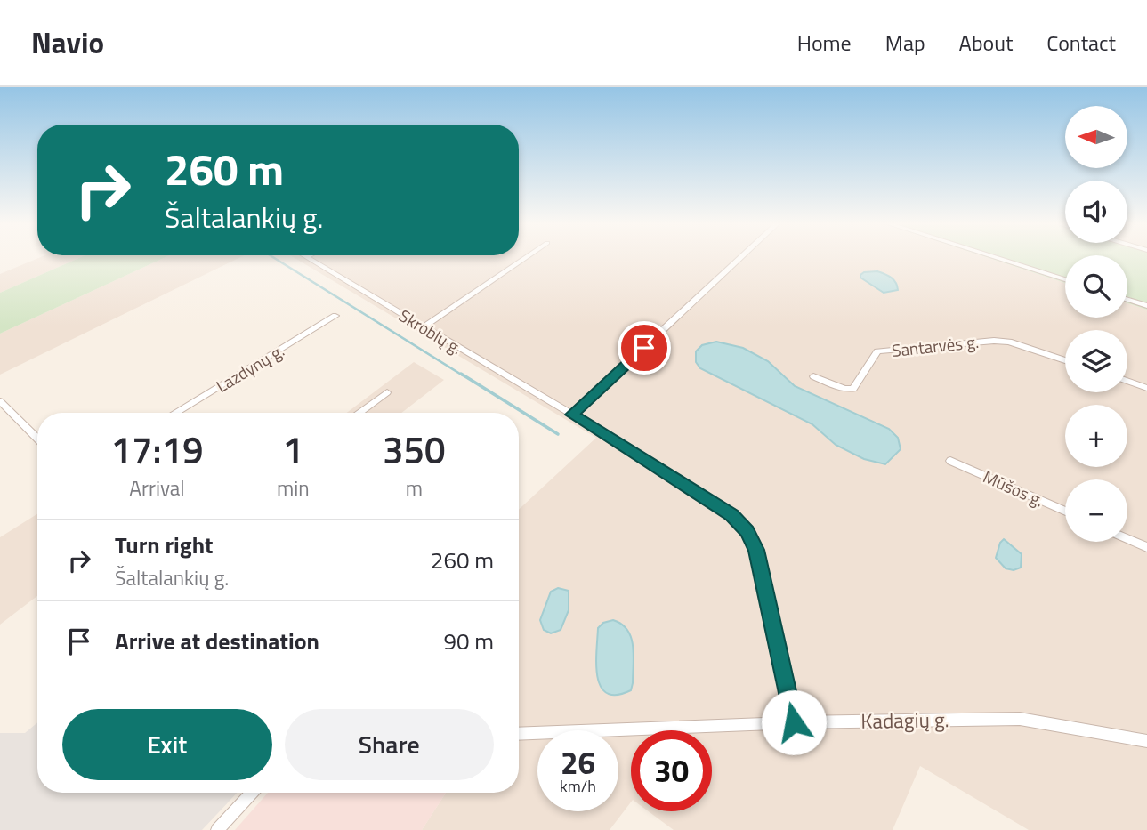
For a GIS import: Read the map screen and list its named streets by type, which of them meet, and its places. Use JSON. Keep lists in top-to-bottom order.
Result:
{
  "streets": {
    "street": [
      "Skroblų g.",
      "Santarvės g.",
      "Lazdynų g.",
      "Mūšos g.",
      "Kadagių g."
    ]
  },
  "crossings": [
    ["Skroblų g.", "Kadagių g."]
  ],
  "north": "left",
  "page": {
    "header": "Navio",
    "nav": [
      "Home",
      "Map",
      "About",
      "Contact"
    ],
    "map_buttons": ["+", "−"],
    "turn": ["260 m", "Šaltalankių g."],
    "eta": [
      "17:19",
      "Arrival",
      "1",
      "min",
      "350",
      "m"
    ],
    "list": [
      {
        "name": "Turn right",
        "note": "Šaltalankių g.",
        "value": "260 m"
      },
      {
        "name": "Arrive at destination",
        "value": "90 m"
      }
    ],
    "buttons": ["Exit", "Share"],
    "speed": "26 km/h",
    "limit": "30"
  }
}
